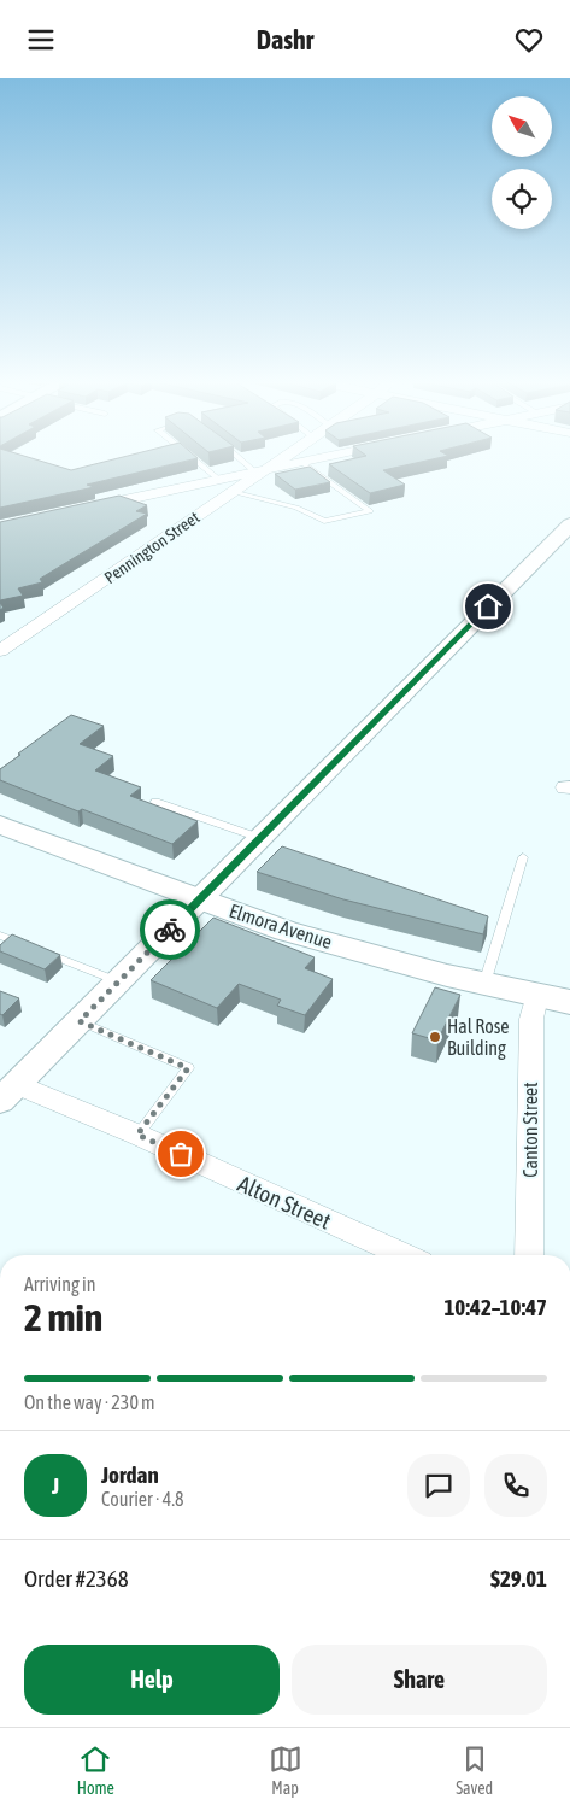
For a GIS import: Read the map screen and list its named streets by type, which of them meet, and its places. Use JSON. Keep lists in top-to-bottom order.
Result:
{
  "streets": {
    "main road": ["Elmora Avenue"],
    "street": ["Pennington Street", "Canton Street", "Alton Street"]
  },
  "crossings": [
    ["Elmora Avenue", "Canton Street"]
  ],
  "places": ["Hal Rose Building"],
  "north": "top left",
  "page": {
    "header": "Dashr",
    "heading": ["2 min", "Arriving in", "10:42–10:47"],
    "panel": [
      "Jordan",
      "Courier · 4.8",
      "Order #2368",
      "$29.01"
    ],
    "bar": "On the way · 230 m",
    "round": "J",
    "buttons": ["Help", "Share"],
    "tabs": ["Home", "Map", "Saved"]
  }
}
